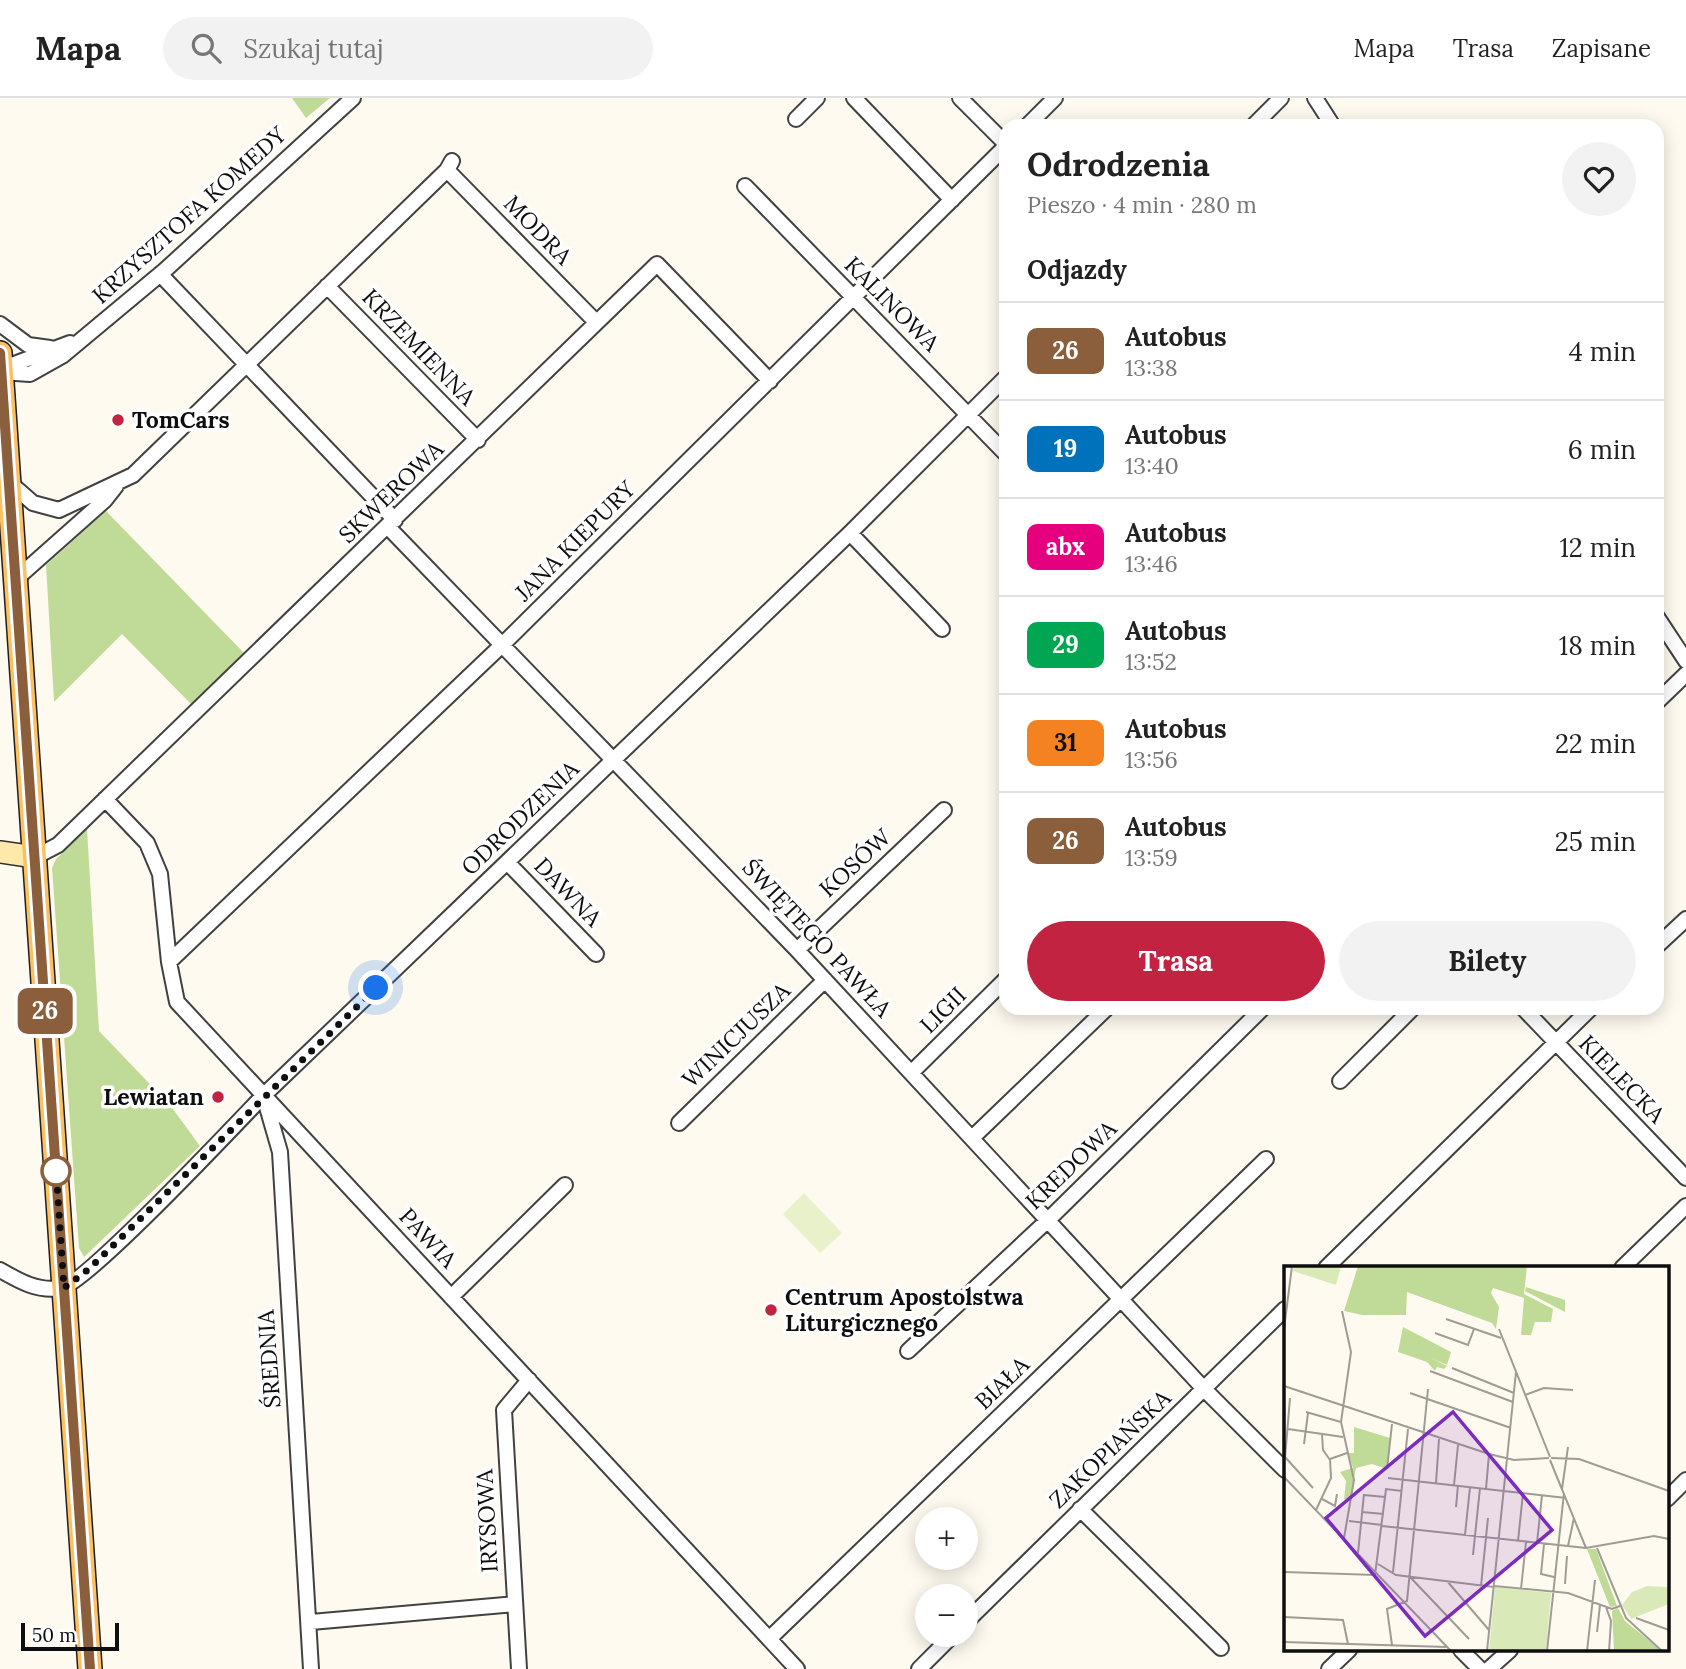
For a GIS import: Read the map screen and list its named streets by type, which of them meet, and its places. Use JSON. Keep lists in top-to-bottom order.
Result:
{
  "streets": {
    "street": [
      "KRZYSZTOFA KOMEDY",
      "MODRA",
      "KALINOWA",
      "KRZEMIENNA",
      "SKWEROWA",
      "JANA KIEPURY",
      "ODRODZENIA",
      "KOSÓW",
      "DAWNA",
      "ŚWIĘTEGO PAWŁA",
      "LIGII",
      "WINICJUSZA",
      "KIELECKA",
      "KREDOWA",
      "PAWIA",
      "ŚREDNIA",
      "BIAŁA",
      "ZAKOPIAŃSKA",
      "IRYSOWA"
    ]
  },
  "crossings": [
    ["KRZYSZTOFA KOMEDY", "ŚWIĘTEGO PAWŁA"],
    ["MODRA", "KRZEMIENNA"],
    ["MODRA", "SKWEROWA"],
    ["KALINOWA", "JANA KIEPURY"],
    ["KALINOWA", "ODRODZENIA"],
    ["KRZEMIENNA", "SKWEROWA"],
    ["KRZEMIENNA", "ŚWIĘTEGO PAWŁA"],
    ["SKWEROWA", "JANA KIEPURY"],
    ["SKWEROWA", "ŚWIĘTEGO PAWŁA"],
    ["SKWEROWA", "PAWIA"],
    ["JANA KIEPURY", "ŚWIĘTEGO PAWŁA"],
    ["JANA KIEPURY", "PAWIA"],
    ["ODRODZENIA", "DAWNA"],
    ["ODRODZENIA", "ŚWIĘTEGO PAWŁA"],
    ["ODRODZENIA", "PAWIA"],
    ["ODRODZENIA", "ŚREDNIA"],
    ["KOSÓW", "ŚWIĘTEGO PAWŁA"],
    ["ŚWIĘTEGO PAWŁA", "LIGII"],
    ["ŚWIĘTEGO PAWŁA", "WINICJUSZA"],
    ["ŚWIĘTEGO PAWŁA", "KREDOWA"],
    ["ŚWIĘTEGO PAWŁA", "BIAŁA"],
    ["ŚWIĘTEGO PAWŁA", "ZAKOPIAŃSKA"],
    ["PAWIA", "ŚREDNIA"],
    ["PAWIA", "BIAŁA"],
    ["PAWIA", "IRYSOWA"]
  ],
  "places": ["TomCars", "Lewiatan", "Centrum Apostolstwa Liturgicznego"],
  "lines": ["bus line 26"],
  "scale_bar": "50 m",
  "page": {
    "header": "Mapa",
    "search": "Szukaj tutaj",
    "nav": ["Mapa", "Trasa", "Zapisane"],
    "on_map": "26",
    "heading": [
      ["Odrodzenia", "Pieszo · 4 min · 280 m"],
      "Odjazdy"
    ],
    "list": [
      {
        "mark": "26",
        "name": "Autobus",
        "note": "13:38",
        "value": "4 min"
      },
      {
        "mark": "19",
        "name": "Autobus",
        "note": "13:40",
        "value": "6 min"
      },
      {
        "mark": "abx",
        "name": "Autobus",
        "note": "13:46",
        "value": "12 min"
      },
      {
        "mark": "29",
        "name": "Autobus",
        "note": "13:52",
        "value": "18 min"
      },
      {
        "mark": "31",
        "name": "Autobus",
        "note": "13:56",
        "value": "22 min"
      },
      {
        "mark": "26",
        "name": "Autobus",
        "note": "13:59",
        "value": "25 min"
      }
    ],
    "buttons": ["Trasa", "Bilety"],
    "map_buttons": ["+", "−"],
    "scale": "50 m"
  }
}
